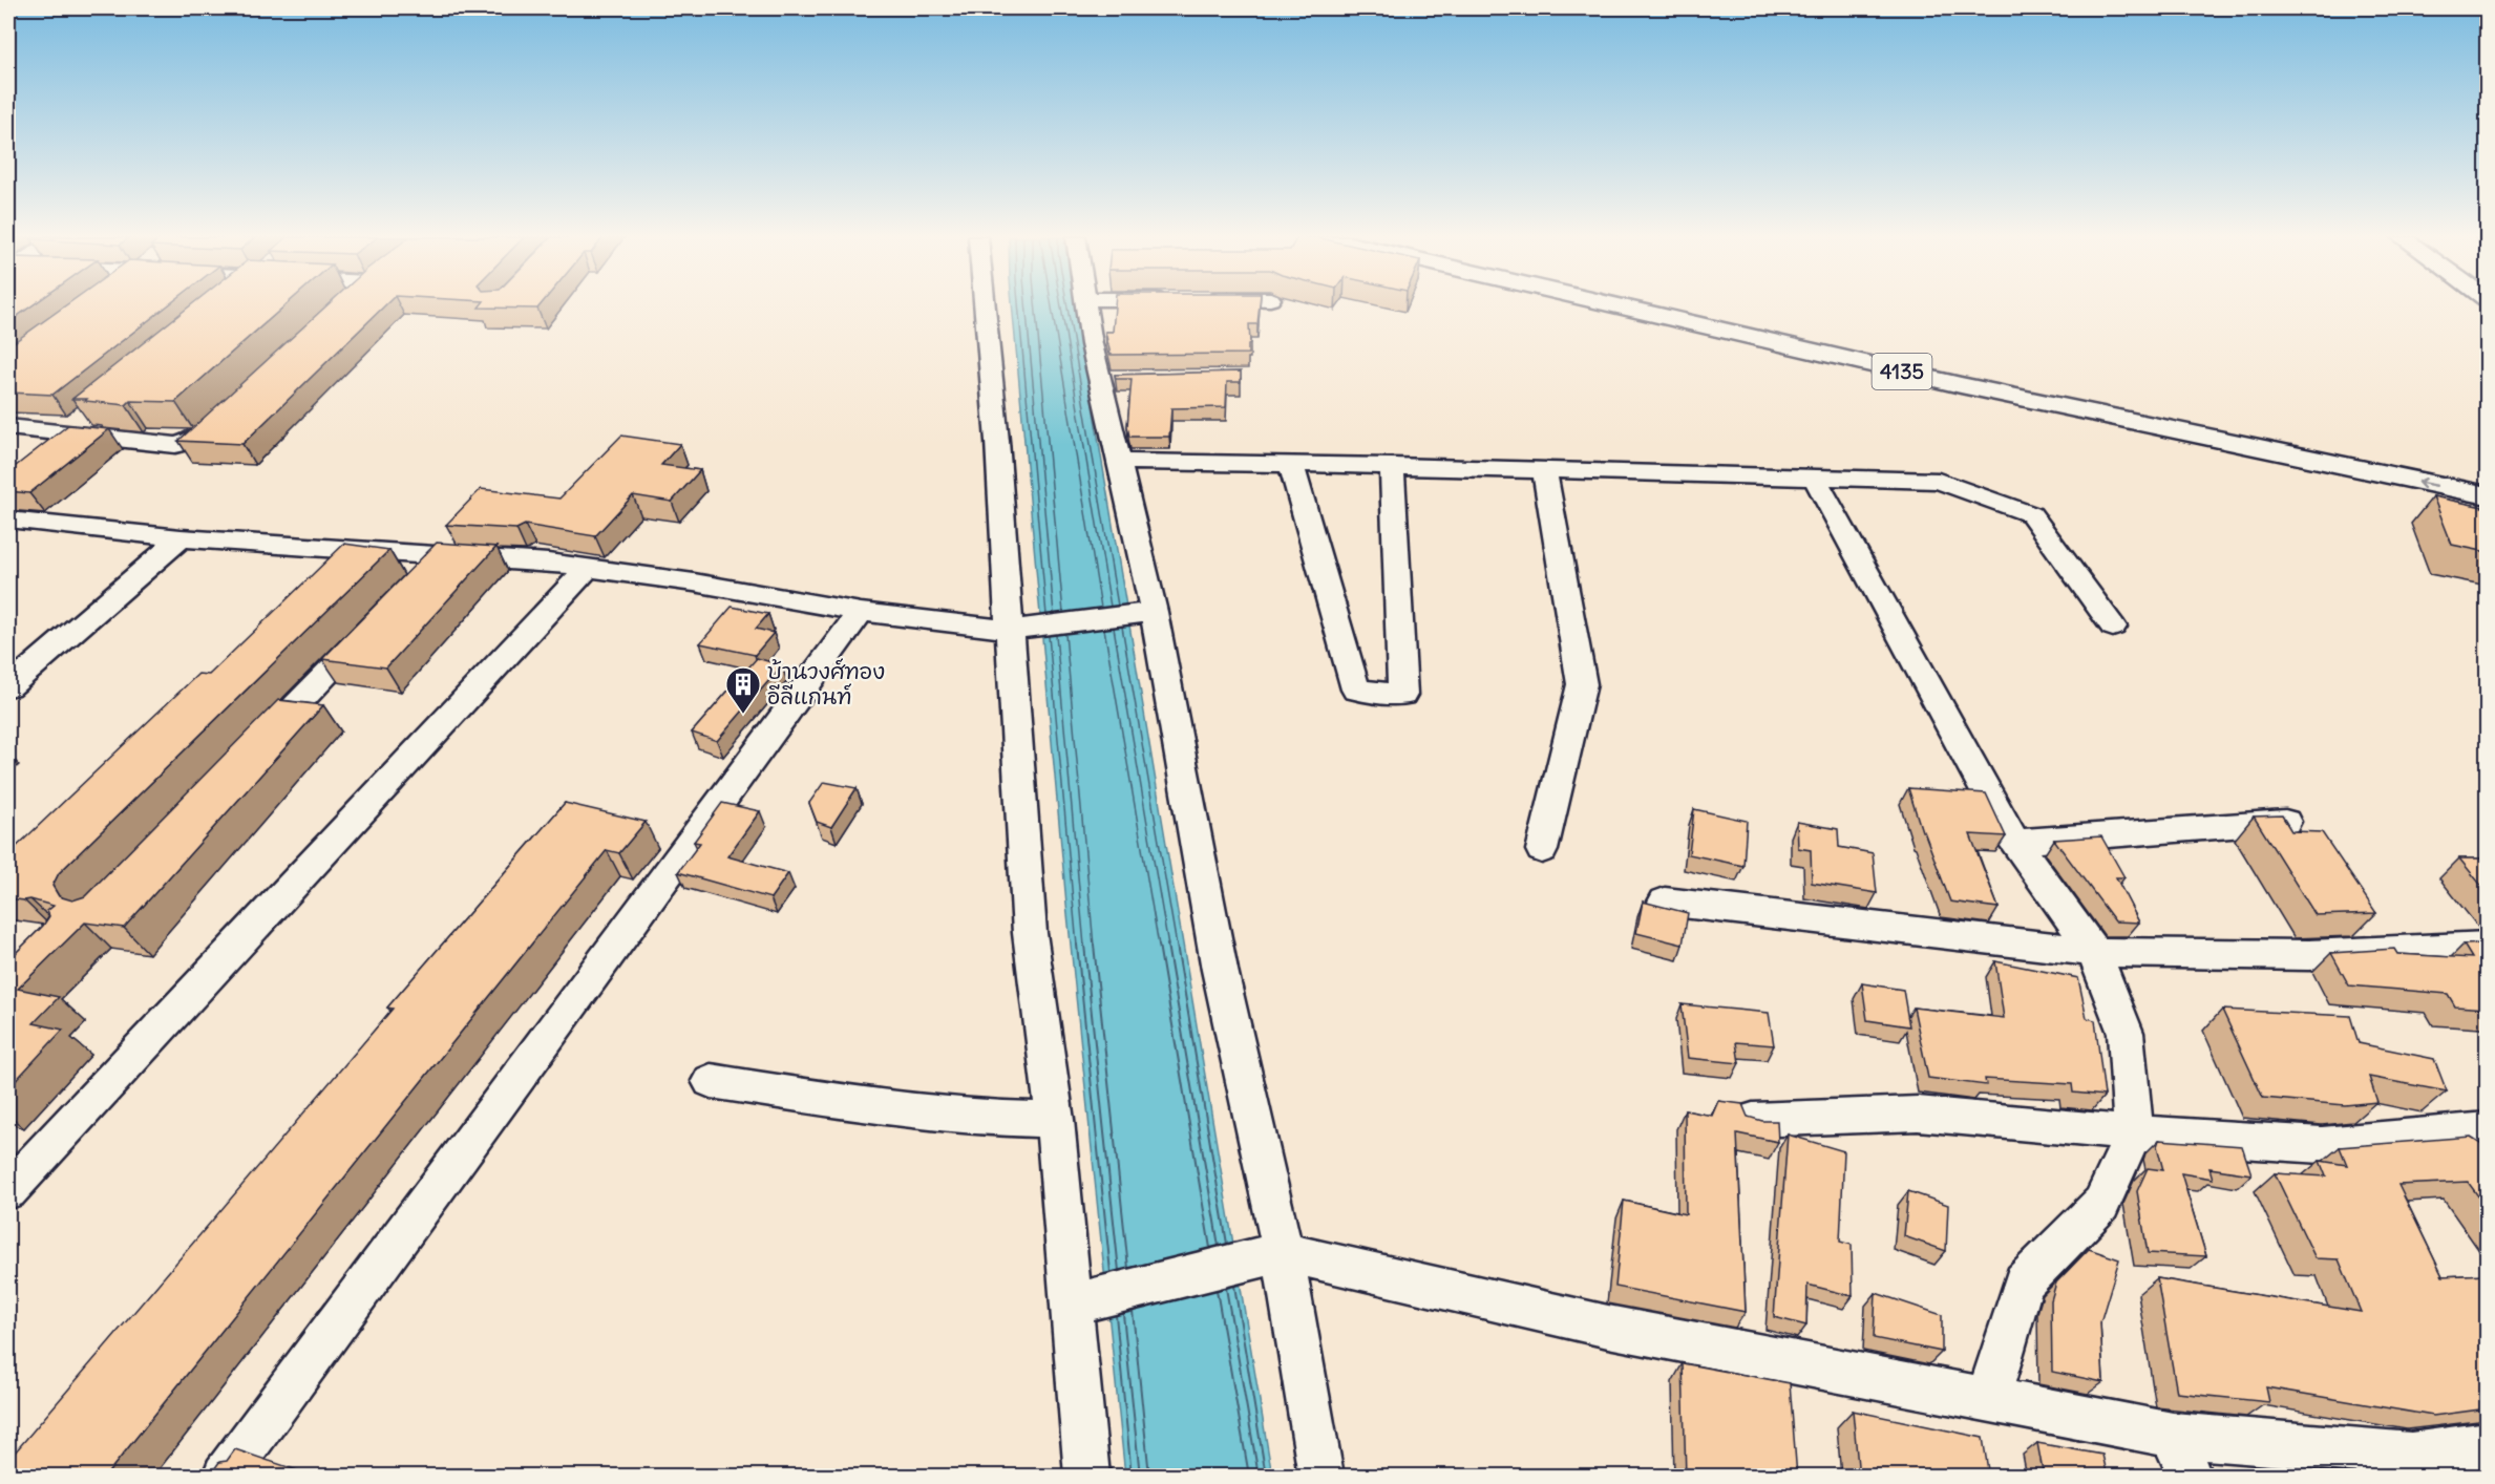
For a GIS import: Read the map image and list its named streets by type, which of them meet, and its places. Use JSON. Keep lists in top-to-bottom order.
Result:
{
  "streets": {
    "main road": ["4135"]
  },
  "places": {
    "building": ["บ้านวงศ์ทอง อีลีแกนท์"]
  }
}
